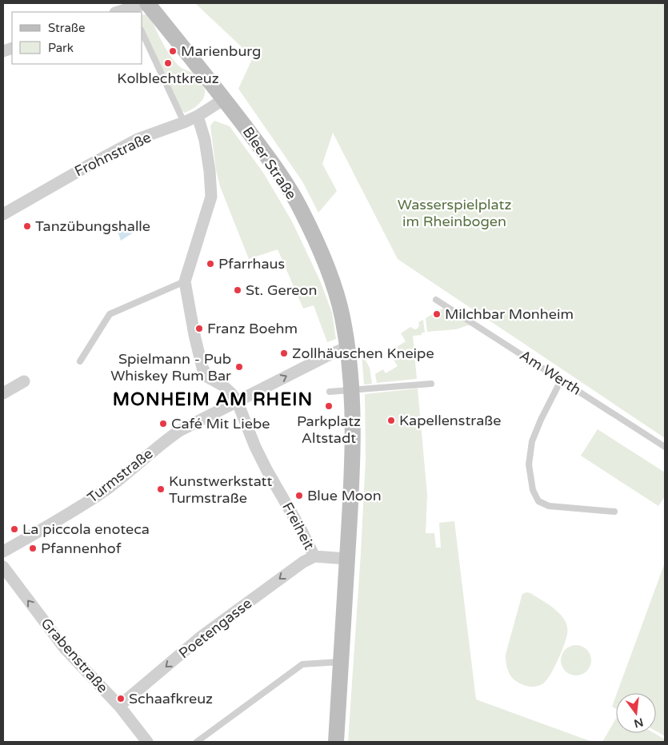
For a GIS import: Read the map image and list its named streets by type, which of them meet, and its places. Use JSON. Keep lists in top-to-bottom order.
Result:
{
  "streets": {
    "street": [
      "Frohnstraße",
      "Bleer Straße",
      "Turmstraße",
      "Freiheit",
      "Poetengasse",
      "Grabenstraße"
    ],
    "lane": ["Am Werth"]
  },
  "crossings": [
    ["Frohnstraße", "Bleer Straße"],
    ["Bleer Straße", "Turmstraße"],
    ["Turmstraße", "Freiheit"],
    ["Freiheit", "Poetengasse"],
    ["Poetengasse", "Grabenstraße"]
  ],
  "one_way": ["Poetengasse", "Grabenstraße"],
  "districts": ["MONHEIM AM RHEIN"],
  "parks": ["Wasserspielplatz im Rheinbogen"],
  "places": [
    "Marienburg",
    "Kolblechtkreuz",
    "Tanzübungshalle",
    "Pfarrhaus",
    "St. Gereon",
    "Milchbar Monheim",
    "Franz Boehm",
    "Zollhäuschen Kneipe",
    "Spielmann - Pub Whiskey Rum Bar",
    "Parkplatz Altstadt",
    "Kapellenstraße",
    "Café Mit Liebe",
    "Kunstwerkstatt Turmstraße",
    "Blue Moon",
    "La piccola enoteca",
    "Pfannenhof",
    "Schaafkreuz"
  ],
  "legend": ["Straße", "Park"],
  "north": "bottom"
}
